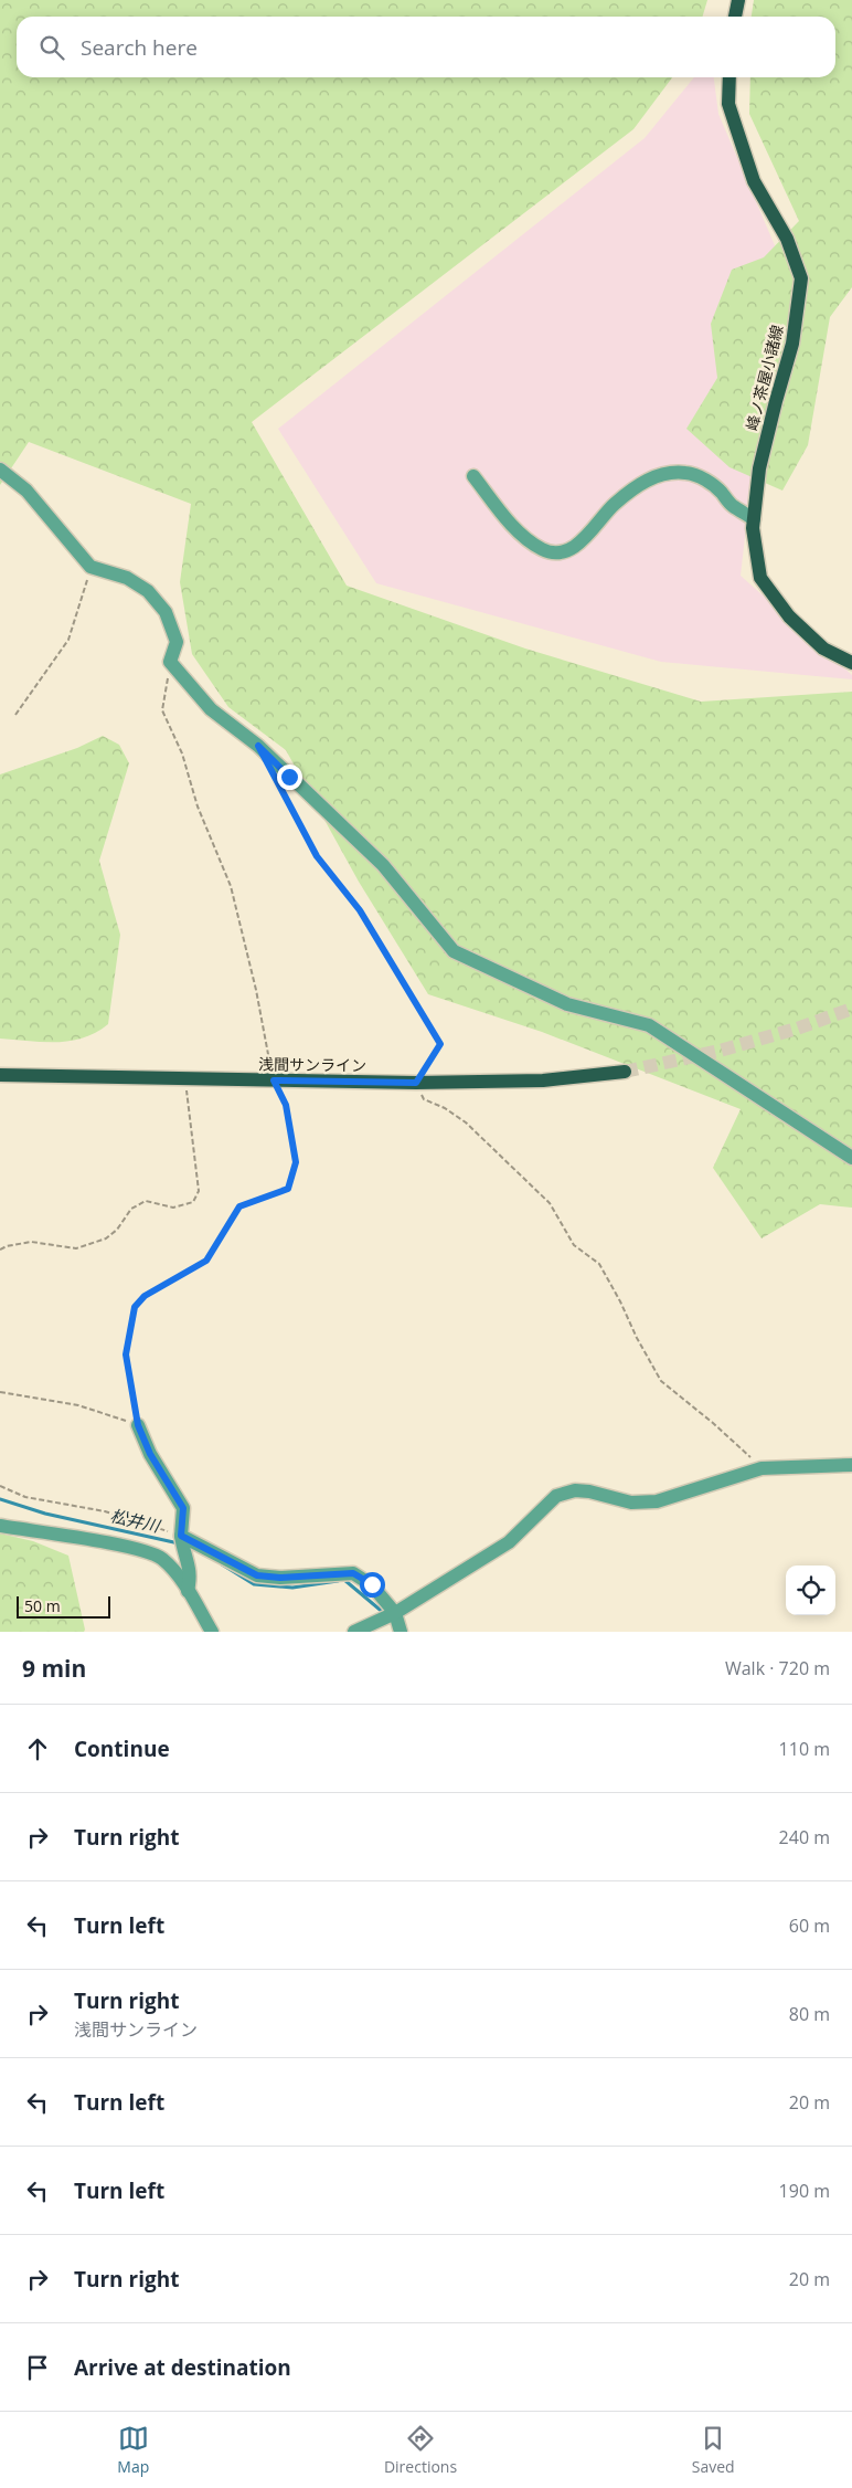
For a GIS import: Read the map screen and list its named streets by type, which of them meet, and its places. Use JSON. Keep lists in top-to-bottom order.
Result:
{
  "streets": {
    "main road": ["峰ノ茶屋小諸線", "浅間サンライン"]
  },
  "water": ["松井川"],
  "scale_bar": "50 m",
  "page": {
    "search": "Search here",
    "scale": "50 m",
    "heading": ["9 min", "Walk · 720 m"],
    "list": [
      ["Continue", "110 m"],
      ["Turn right", "240 m"],
      ["Turn left", "60 m"],
      ["Turn right", "浅間サンライン", "80 m"],
      ["Turn left", "20 m"],
      ["Turn left", "190 m"],
      ["Turn right", "20 m"],
      "Arrive at destination"
    ],
    "nav": ["Map", "Directions", "Saved"]
  }
}
